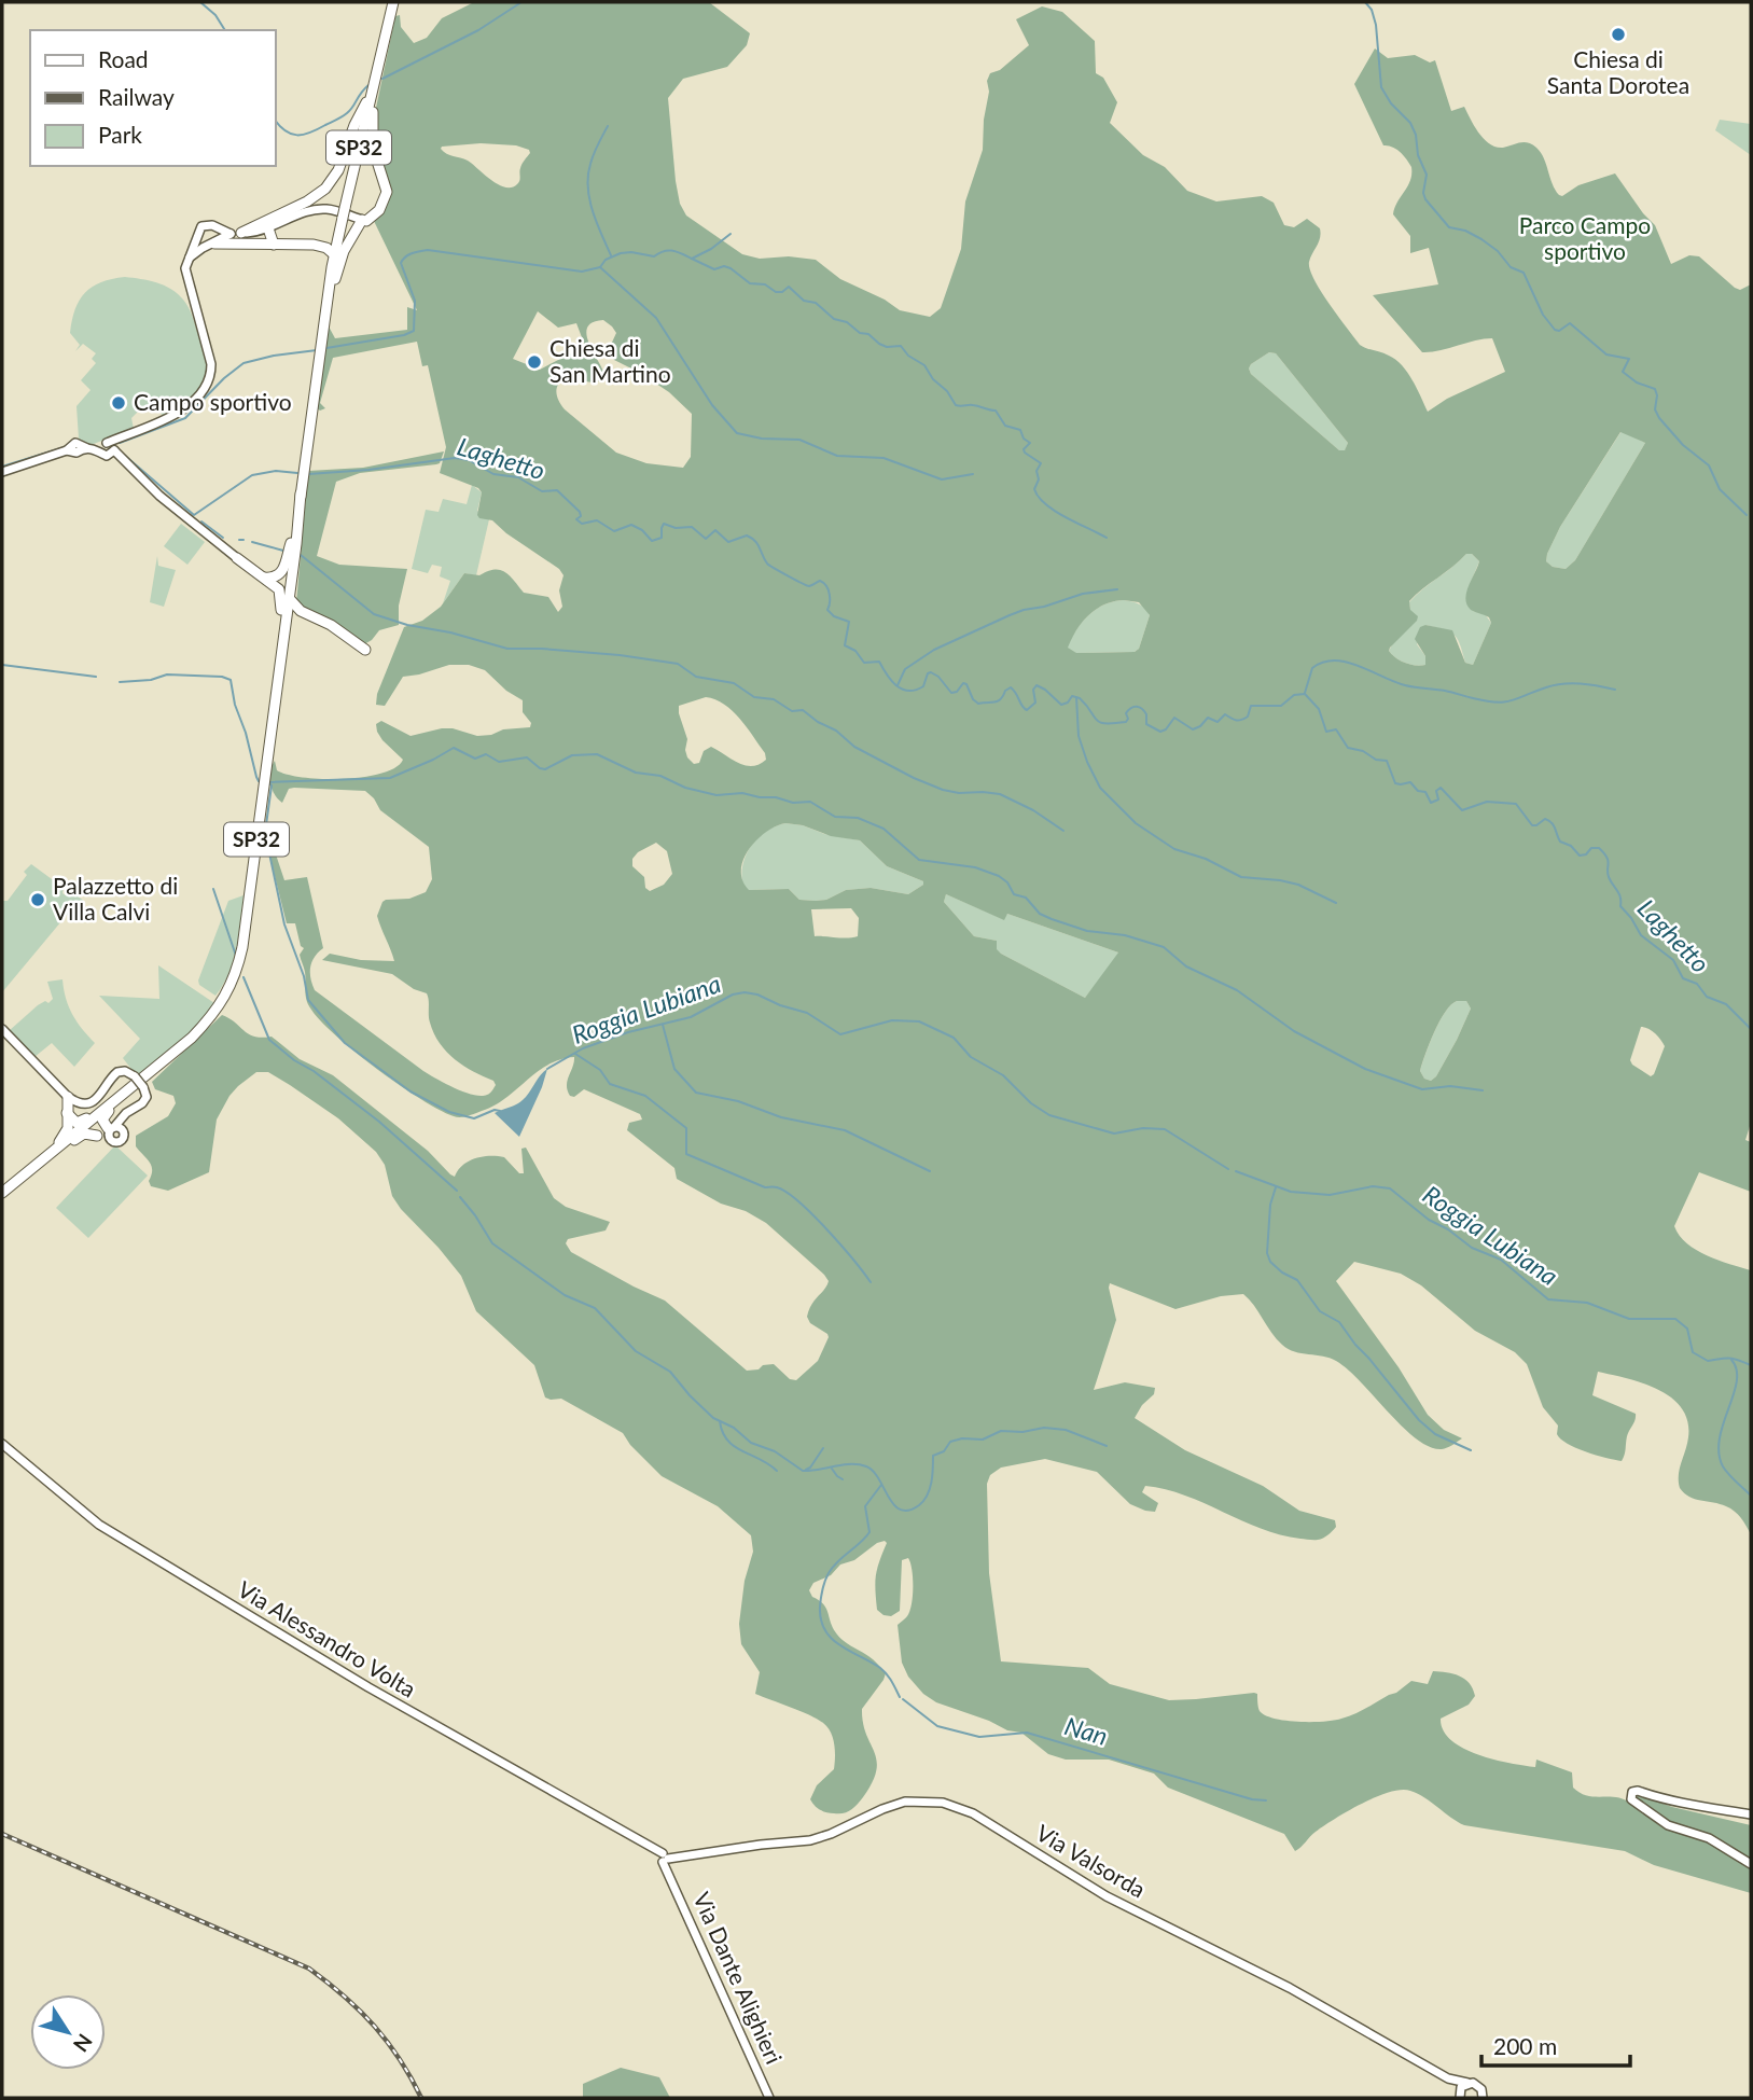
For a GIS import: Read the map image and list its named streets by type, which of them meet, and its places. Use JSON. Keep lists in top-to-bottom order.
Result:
{
  "streets": {
    "main road": ["SP32"],
    "street": ["Via Alessandro Volta", "Via Valsorda", "Via Dante Alighieri"]
  },
  "crossings": [
    ["Via Alessandro Volta", "Via Valsorda"],
    ["Via Alessandro Volta", "Via Dante Alighieri"],
    ["Via Valsorda", "Via Dante Alighieri"]
  ],
  "water": ["Laghetto", "Roggia Lubiana", "Nan"],
  "parks": ["Parco Campo sportivo"],
  "places": [
    "Chiesa di Santa Dorotea",
    "Chiesa di San Martino",
    "Campo sportivo",
    "Palazzetto di Villa Calvi"
  ],
  "legend": ["Road", "Railway", "Park"],
  "scale_bar": "200 m",
  "north": "bottom right"
}
